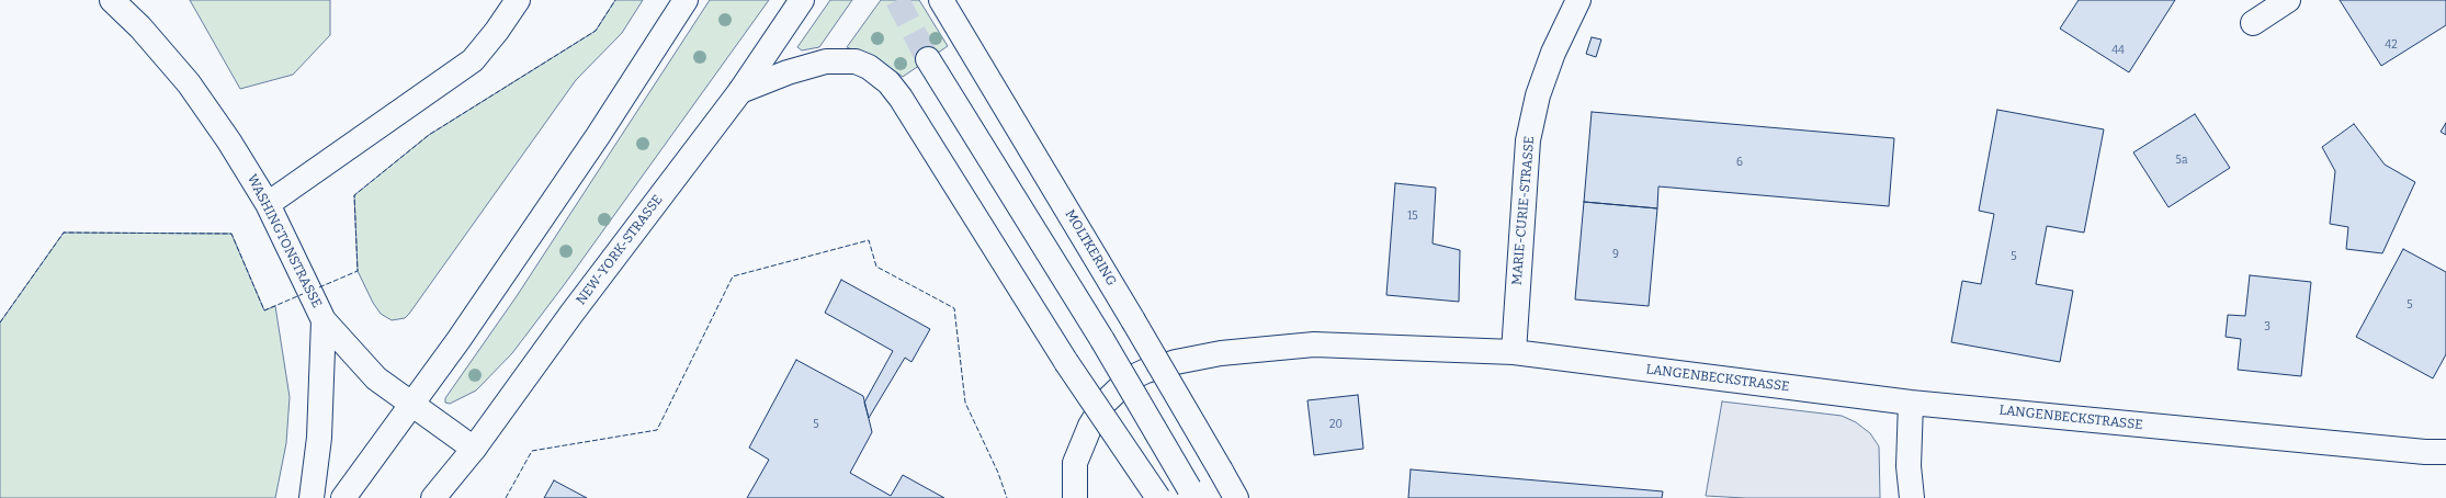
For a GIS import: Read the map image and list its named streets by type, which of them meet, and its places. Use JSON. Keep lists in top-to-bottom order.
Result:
{
  "streets": {
    "street": [
      "MARIE-CURIE-STRASSE",
      "WASHINGTONSTRASSE",
      "MOLTKERING",
      "NEW-YORK-STRASSE",
      "LANGENBECKSTRASSE"
    ]
  },
  "crossings": [
    ["MARIE-CURIE-STRASSE", "LANGENBECKSTRASSE"],
    ["WASHINGTONSTRASSE", "NEW-YORK-STRASSE"]
  ],
  "house_numbers": [
    "42",
    "44",
    "5a",
    "6",
    "15",
    "9",
    "5",
    "5",
    "3",
    "5",
    "20"
  ]
}
